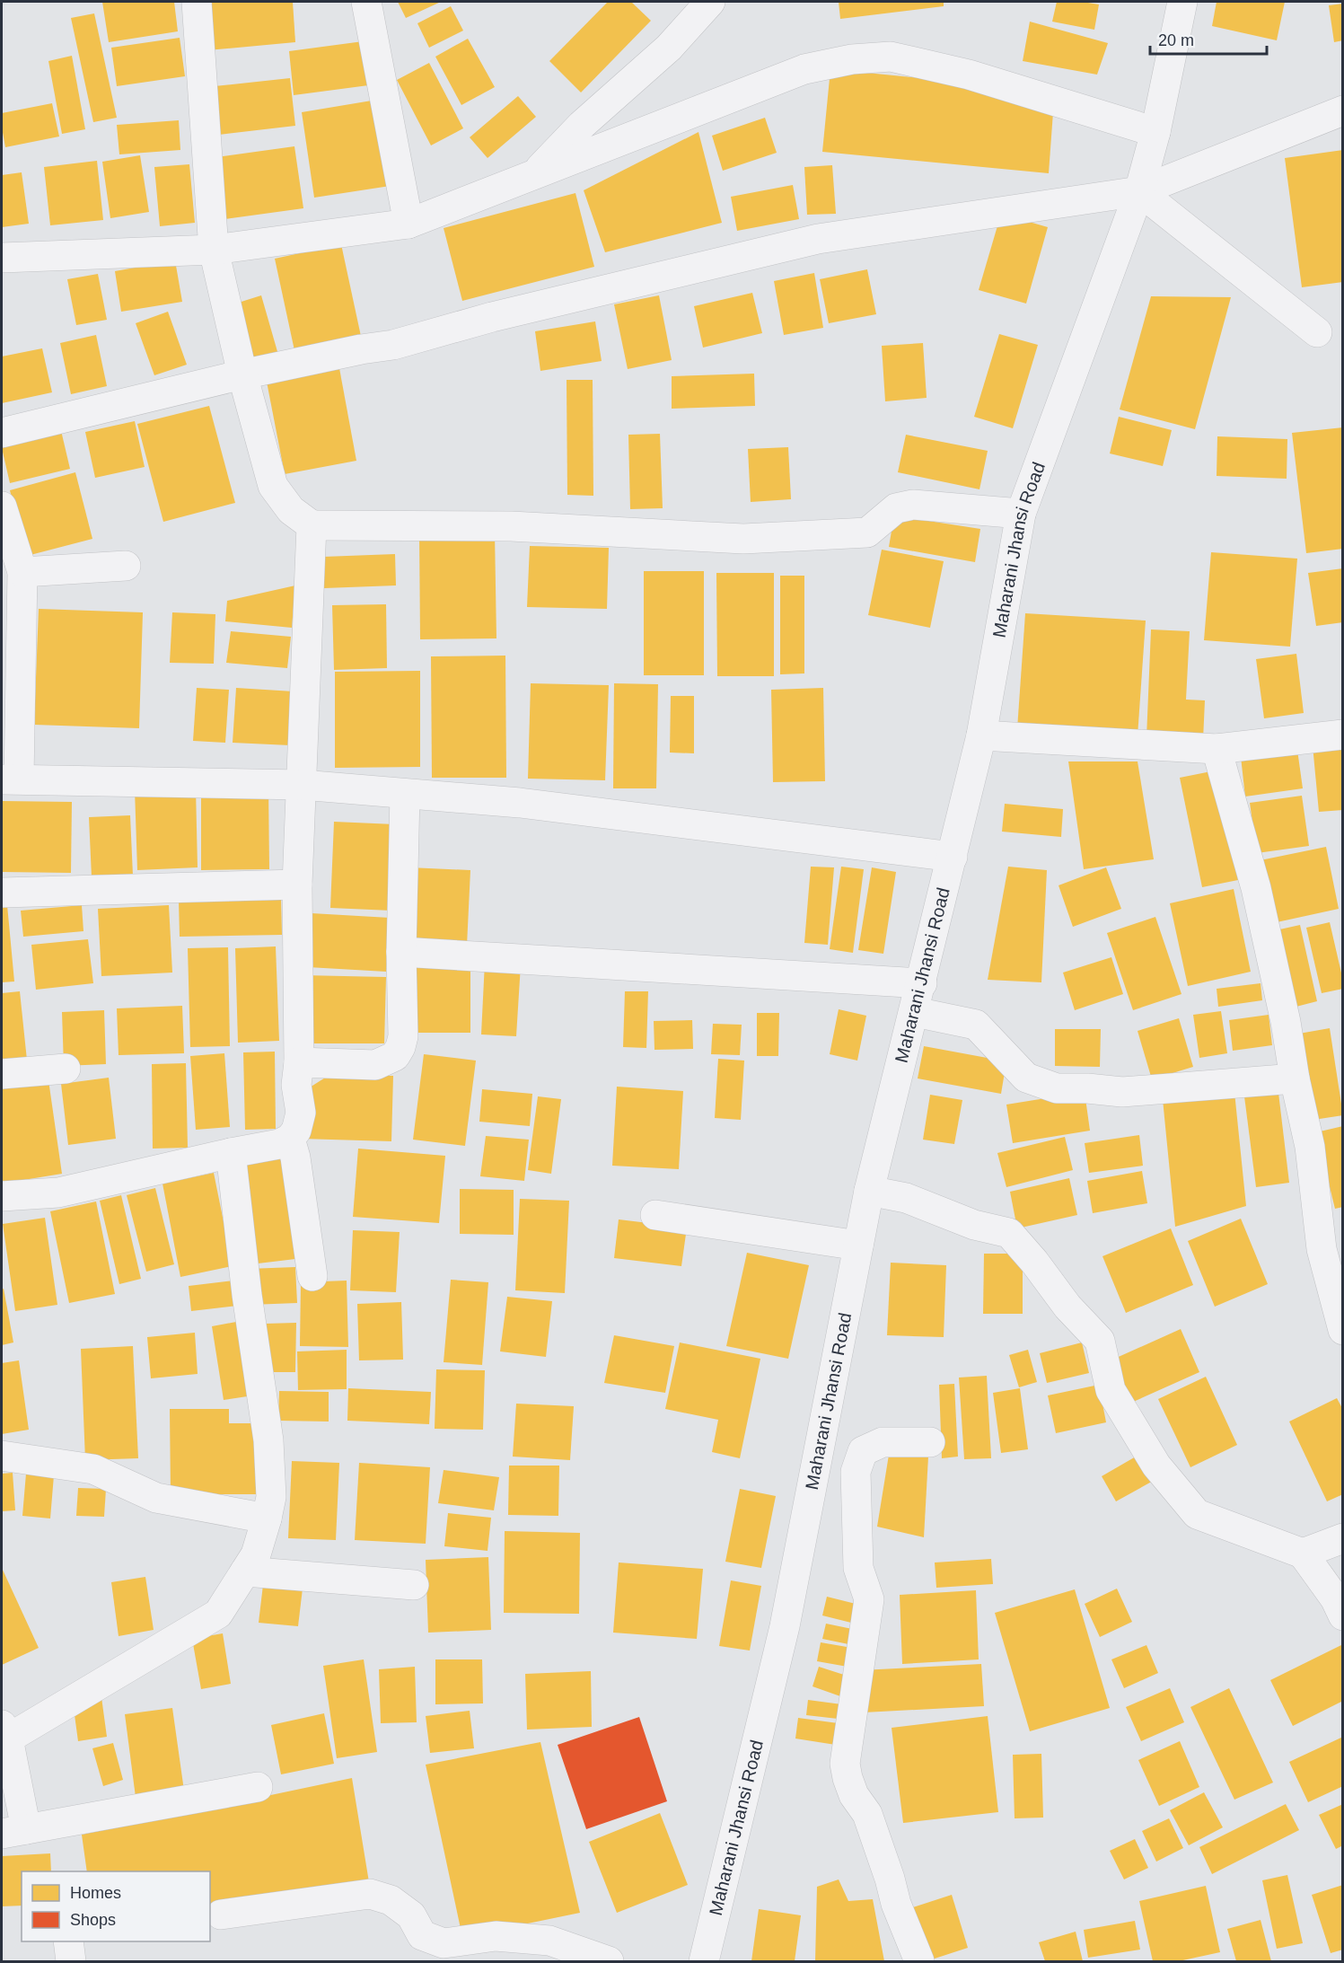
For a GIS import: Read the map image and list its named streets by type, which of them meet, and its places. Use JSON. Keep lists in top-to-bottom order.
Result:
{
  "streets": {
    "street": ["Maharani Jhansi Road"]
  },
  "legend": ["Homes", "Shops"],
  "scale_bar": "20 m"
}
